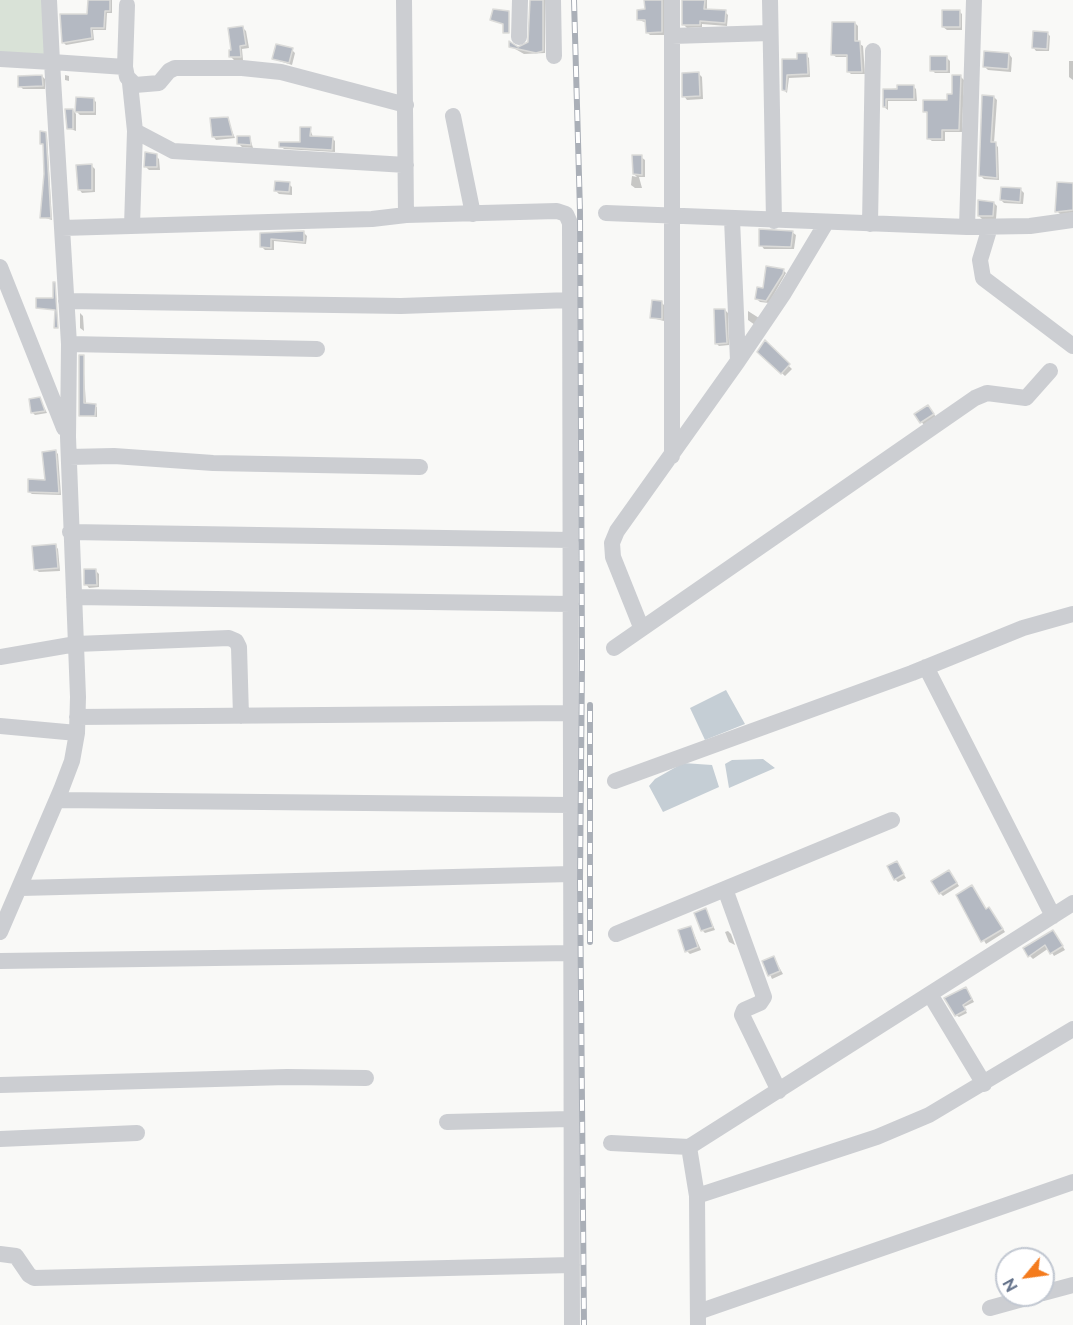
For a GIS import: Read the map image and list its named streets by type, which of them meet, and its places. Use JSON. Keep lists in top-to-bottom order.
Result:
{
  "north": "bottom left"
}
